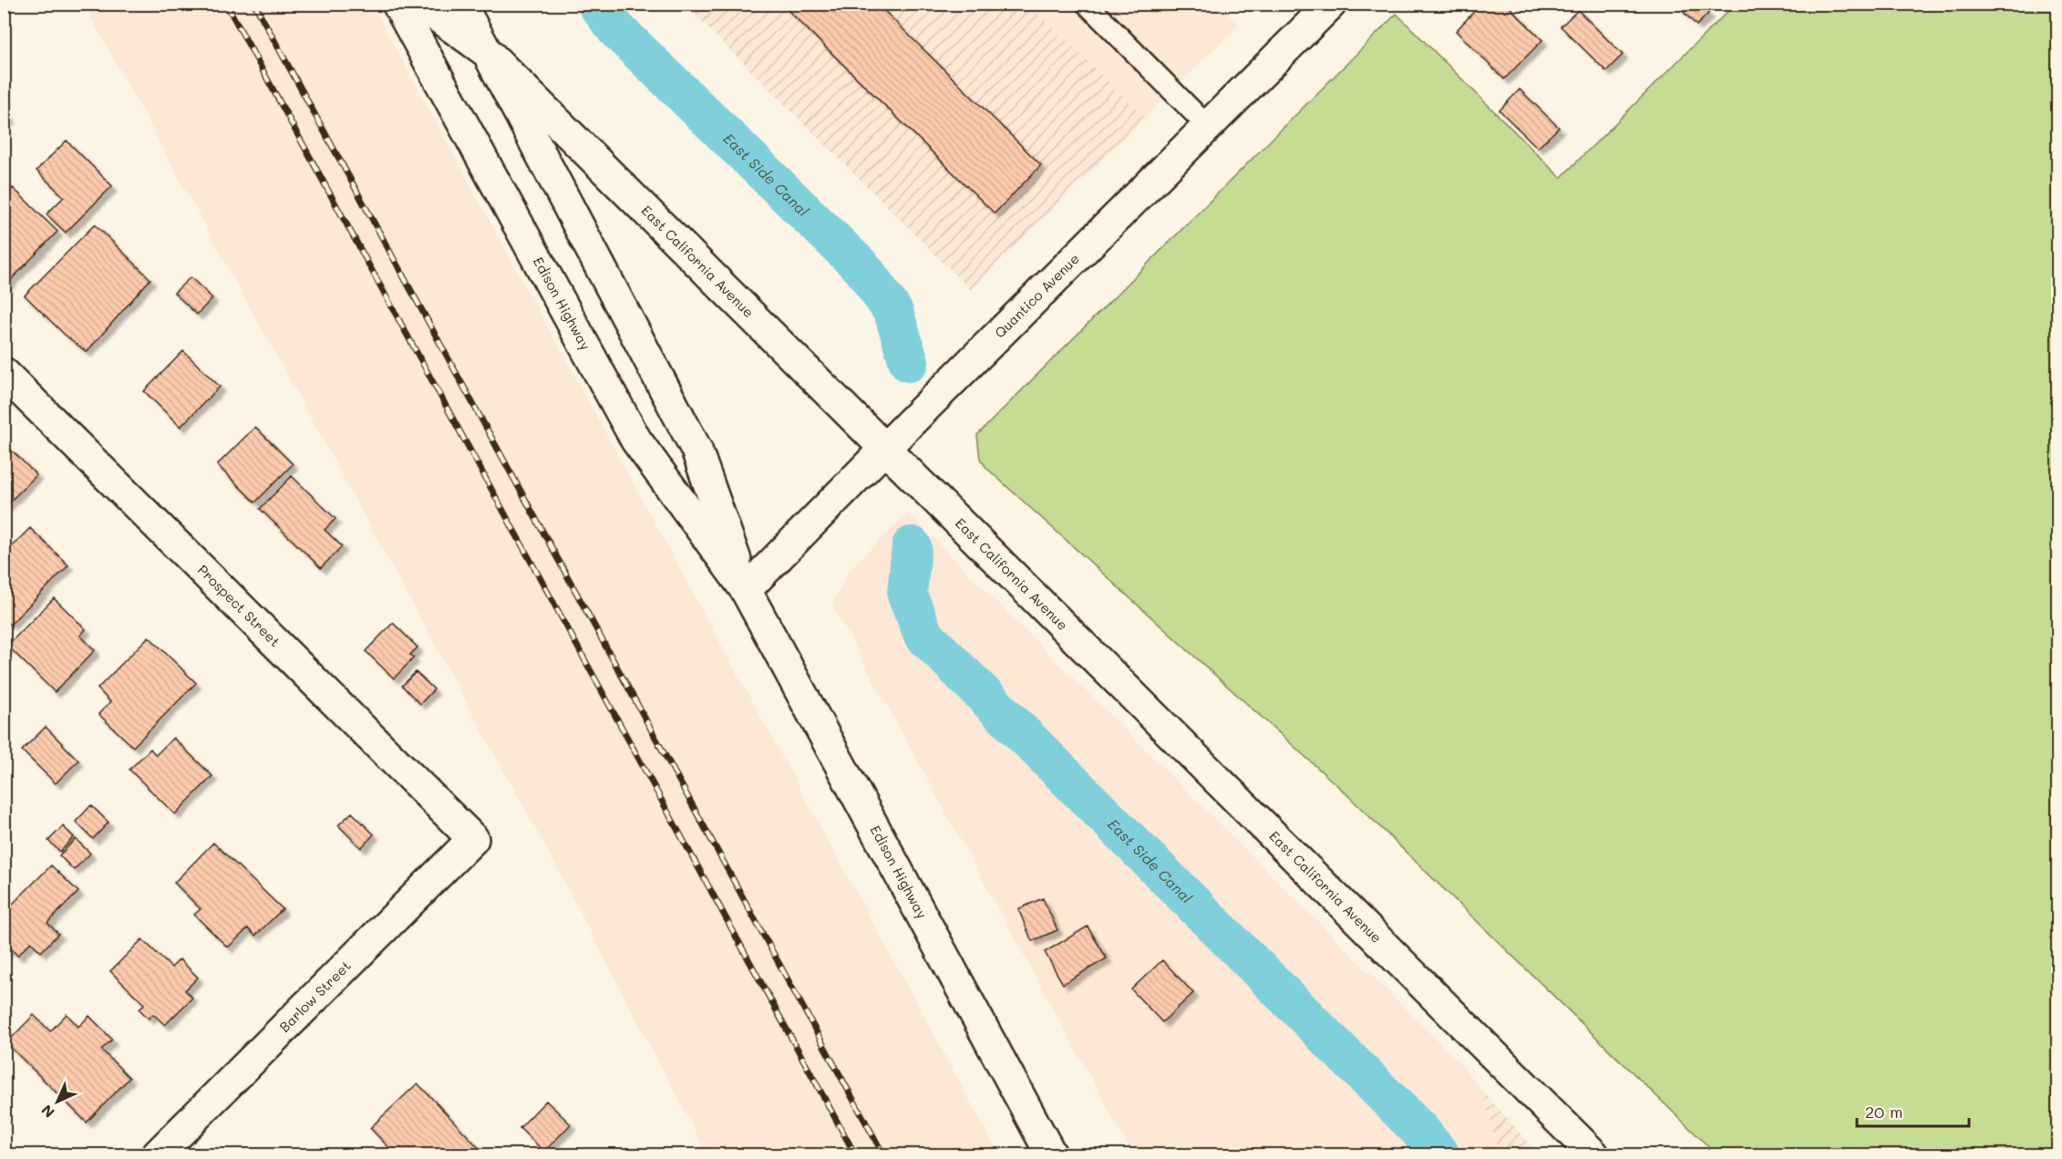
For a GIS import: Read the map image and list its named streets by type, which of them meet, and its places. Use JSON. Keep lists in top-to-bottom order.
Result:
{
  "streets": {
    "main road": [
      "East California Avenue",
      "Quantico Avenue",
      "Edison Highway",
      "Prospect Street",
      "Barlow Street"
    ]
  },
  "crossings": [
    ["East California Avenue", "Quantico Avenue"],
    ["East California Avenue", "Edison Highway"],
    ["Quantico Avenue", "Edison Highway"],
    ["Prospect Street", "Barlow Street"]
  ],
  "water": ["East Side Canal"],
  "scale_bar": "20 m",
  "north": "bottom left"
}
